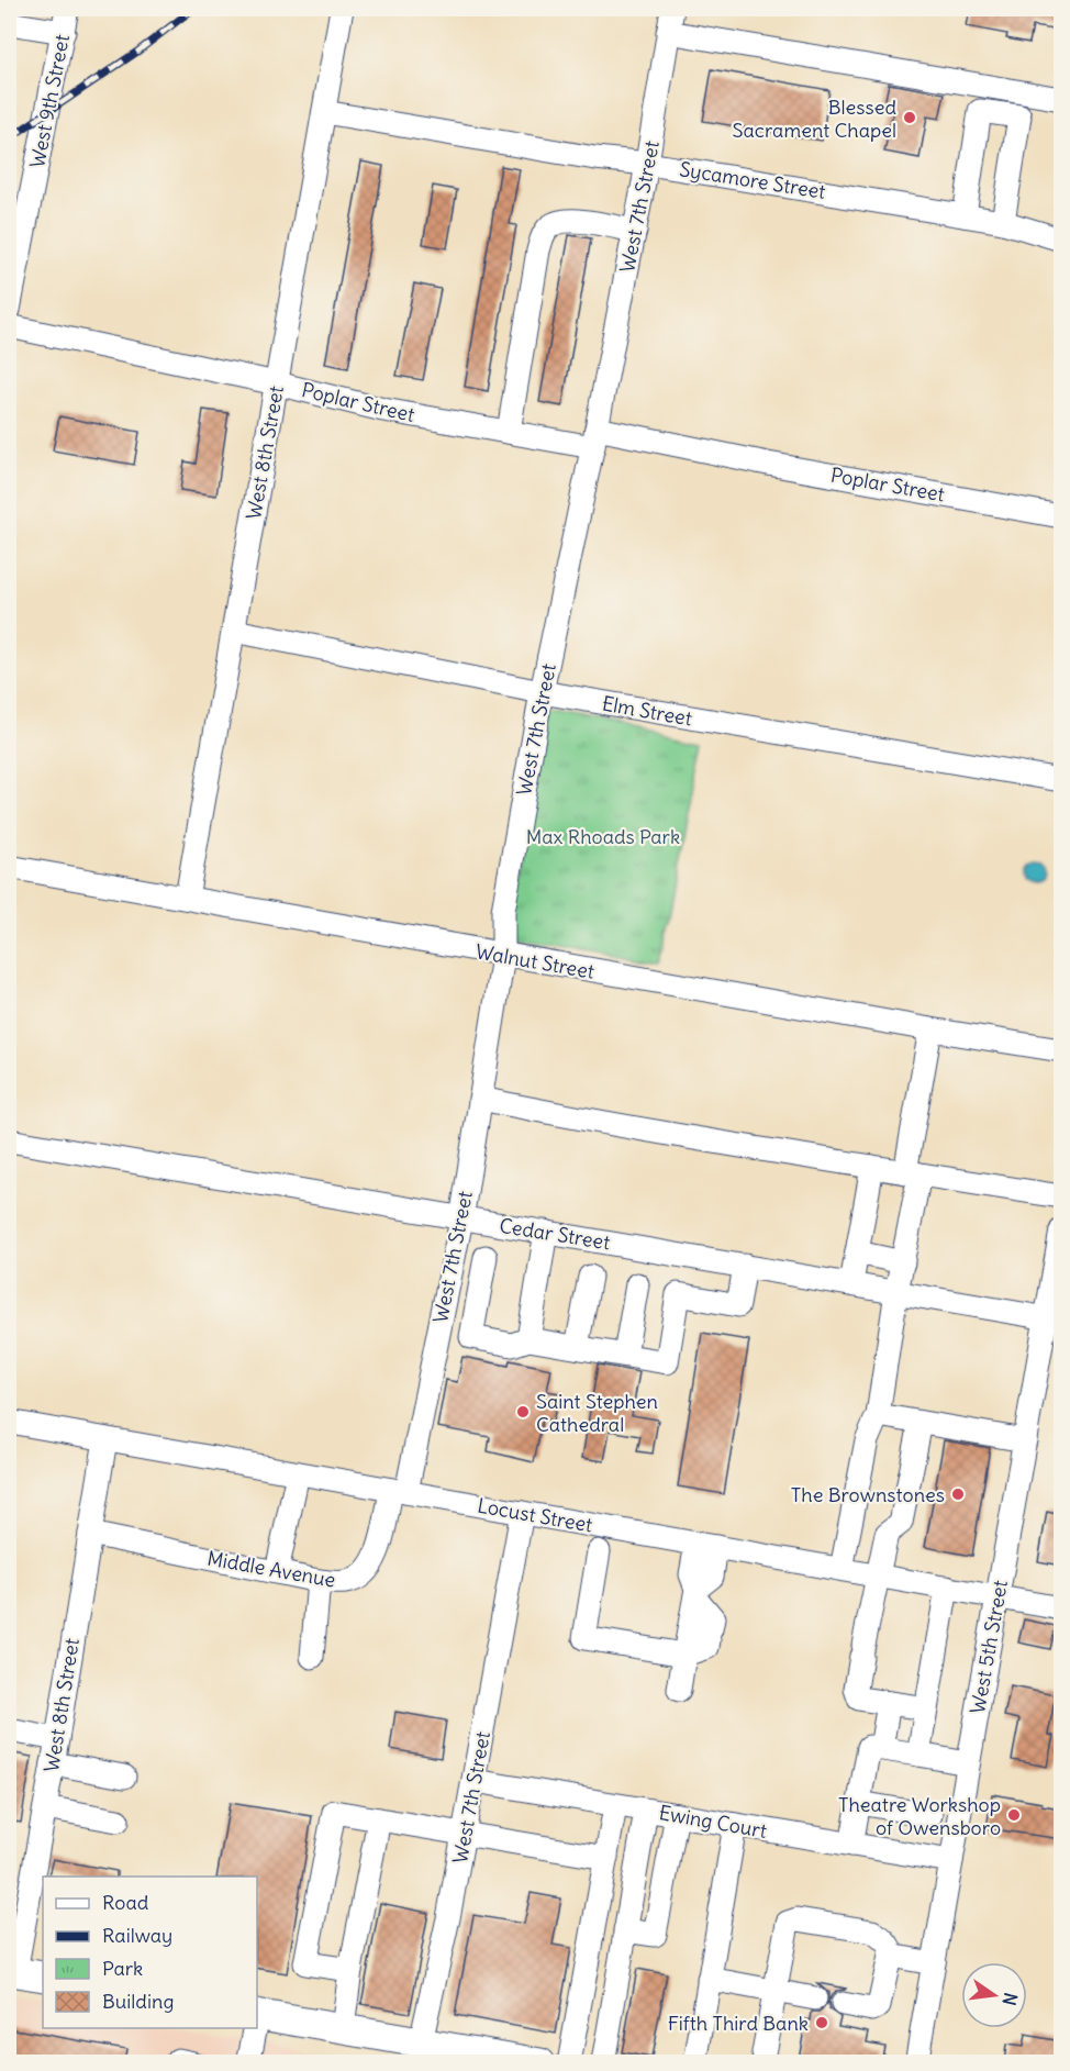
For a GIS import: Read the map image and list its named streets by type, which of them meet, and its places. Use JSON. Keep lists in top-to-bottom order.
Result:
{
  "streets": {
    "street": [
      "West 9th Street",
      "Sycamore Street",
      "West 7th Street",
      "Poplar Street",
      "West 8th Street",
      "Elm Street",
      "Walnut Street",
      "Cedar Street",
      "Locust Street",
      "Middle Avenue",
      "West 5th Street",
      "Ewing Court"
    ]
  },
  "crossings": [
    ["Sycamore Street", "West 7th Street"],
    ["Sycamore Street", "West 8th Street"],
    ["West 7th Street", "Poplar Street"],
    ["West 7th Street", "Elm Street"],
    ["West 7th Street", "Walnut Street"],
    ["West 7th Street", "Cedar Street"],
    ["West 7th Street", "Locust Street"],
    ["West 7th Street", "Middle Avenue"],
    ["West 7th Street", "Ewing Court"],
    ["Poplar Street", "West 8th Street"],
    ["West 8th Street", "Elm Street"],
    ["West 8th Street", "Walnut Street"],
    ["West 8th Street", "Locust Street"],
    ["West 8th Street", "Middle Avenue"],
    ["Cedar Street", "West 5th Street"],
    ["Locust Street", "Middle Avenue"],
    ["Locust Street", "West 5th Street"],
    ["West 5th Street", "Ewing Court"]
  ],
  "parks": ["Max Rhoads Park"],
  "places": [
    "Blessed Sacrament Chapel",
    "Saint Stephen Cathedral",
    "The Brownstones",
    "Theatre Workshop of Owensboro",
    "Fifth Third Bank"
  ],
  "legend": [
    "Road",
    "Railway",
    "Park",
    "Building"
  ],
  "north": "right"
}
